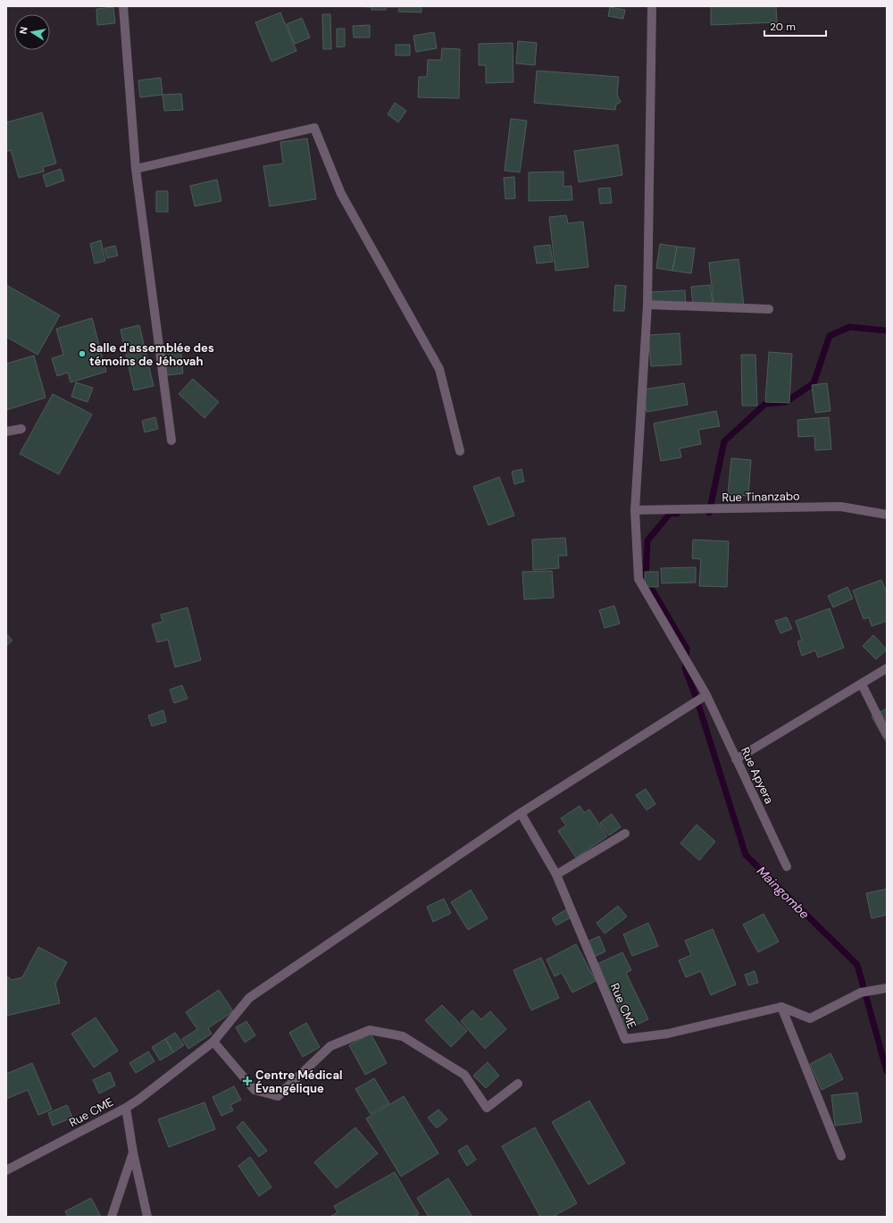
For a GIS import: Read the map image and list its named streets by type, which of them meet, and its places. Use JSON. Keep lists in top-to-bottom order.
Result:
{
  "streets": {
    "street": ["Rue Tinanzabo", "Rue Apyera", "Rue CME"]
  },
  "crossings": [
    ["Rue Tinanzabo", "Rue Apyera"]
  ],
  "water": ["Maingombe"],
  "places": {
    "other": ["Salle d'assemblée des témoins de Jéhovah"],
    "health": ["Centre Médical Évangélique"]
  },
  "scale_bar": "20 m",
  "north": "left"
}
